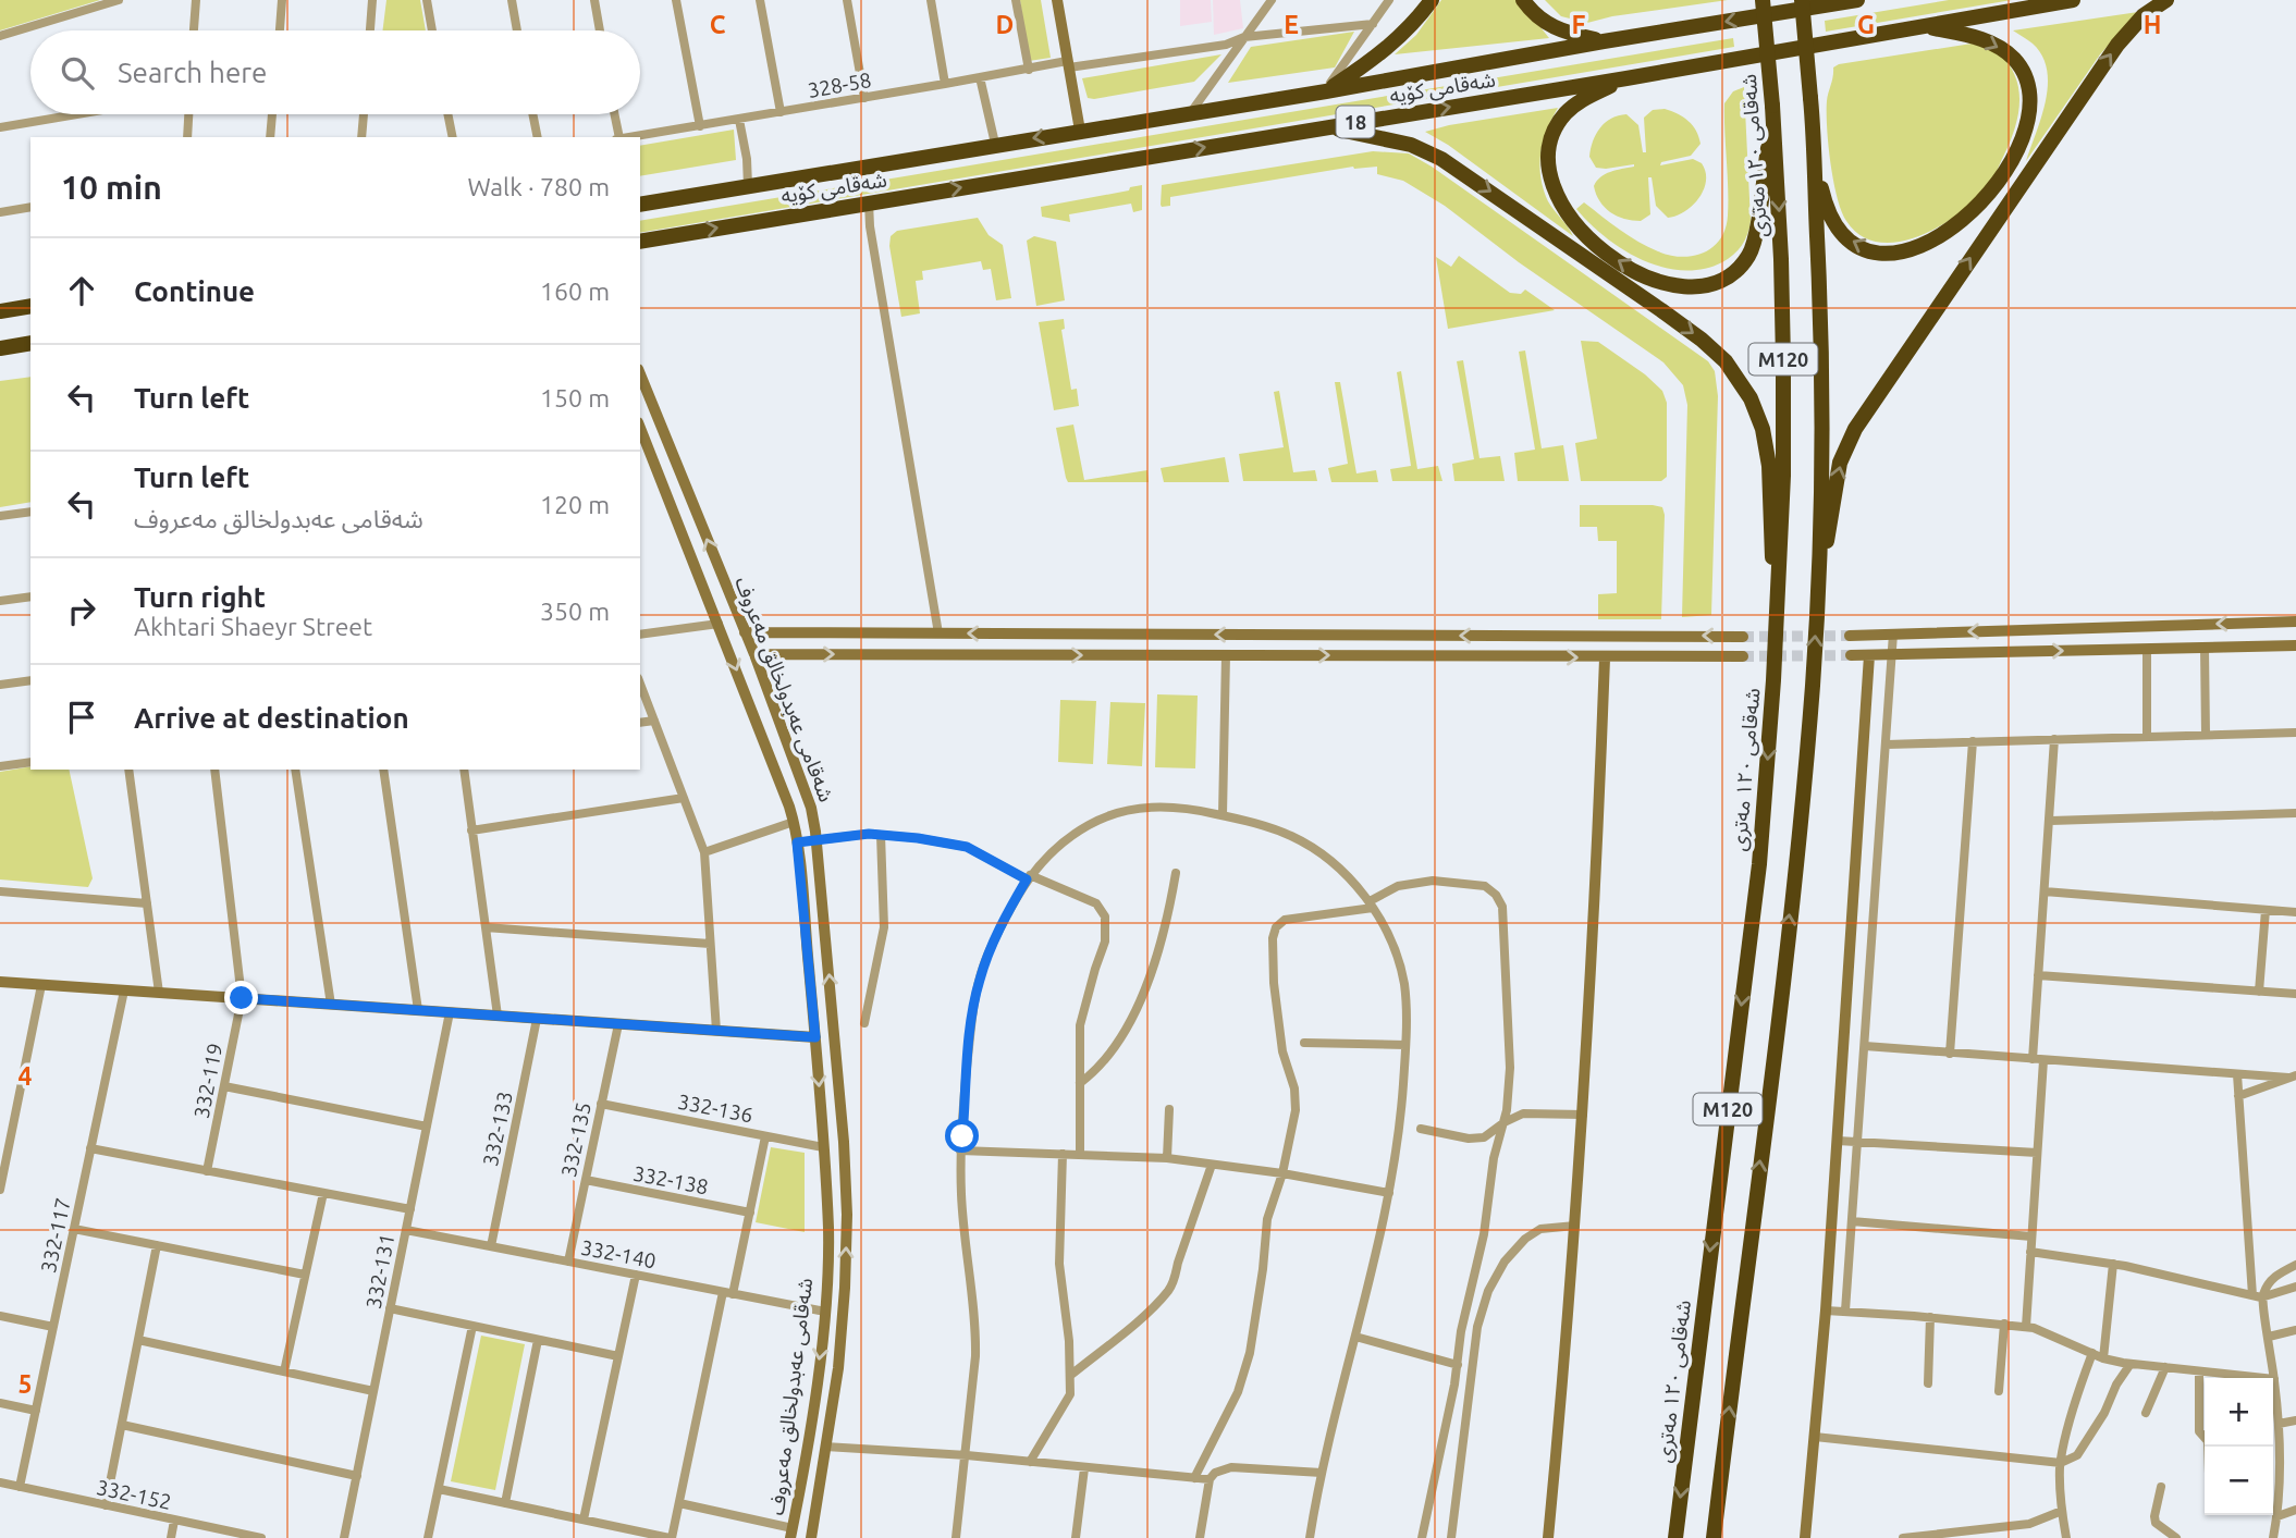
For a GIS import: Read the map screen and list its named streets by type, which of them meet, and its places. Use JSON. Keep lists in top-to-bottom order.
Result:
{
  "streets": {
    "highway": [
      "شەقامی کۆیە",
      "18",
      "شەقامی ١٢٠ مەتری",
      "M120"
    ],
    "street": [
      "328-58",
      "شەقامی عەبدولخالق مەعروف",
      "332-119",
      "332-136",
      "332-133",
      "332-135",
      "332-138",
      "332-117",
      "332-140",
      "332-131",
      "332-152"
    ]
  },
  "crossings": [
    ["شەقامی عەبدولخالق مەعروف", "332-136"],
    ["شەقامی عەبدولخالق مەعروف", "332-140"],
    ["332-136", "332-135"],
    ["332-133", "332-140"],
    ["332-135", "332-138"],
    ["332-135", "332-140"],
    ["332-117", "332-152"],
    ["332-140", "332-131"]
  ],
  "page": {
    "search": "Search here",
    "heading": ["10 min", "Walk · 780 m"],
    "list": [
      ["Continue", "160 m"],
      ["Turn left", "150 m"],
      ["Turn left", "شەقامی عەبدولخالق مەعروف", "120 m"],
      ["Turn right", "Akhtari Shaeyr Street", "350 m"],
      "Arrive at destination"
    ],
    "map_buttons": ["+", "−"]
  },
  "grid": {
    "columns": [
      "C",
      "D",
      "E",
      "F",
      "G",
      "H"
    ],
    "rows": ["4", "5"]
  }
}
